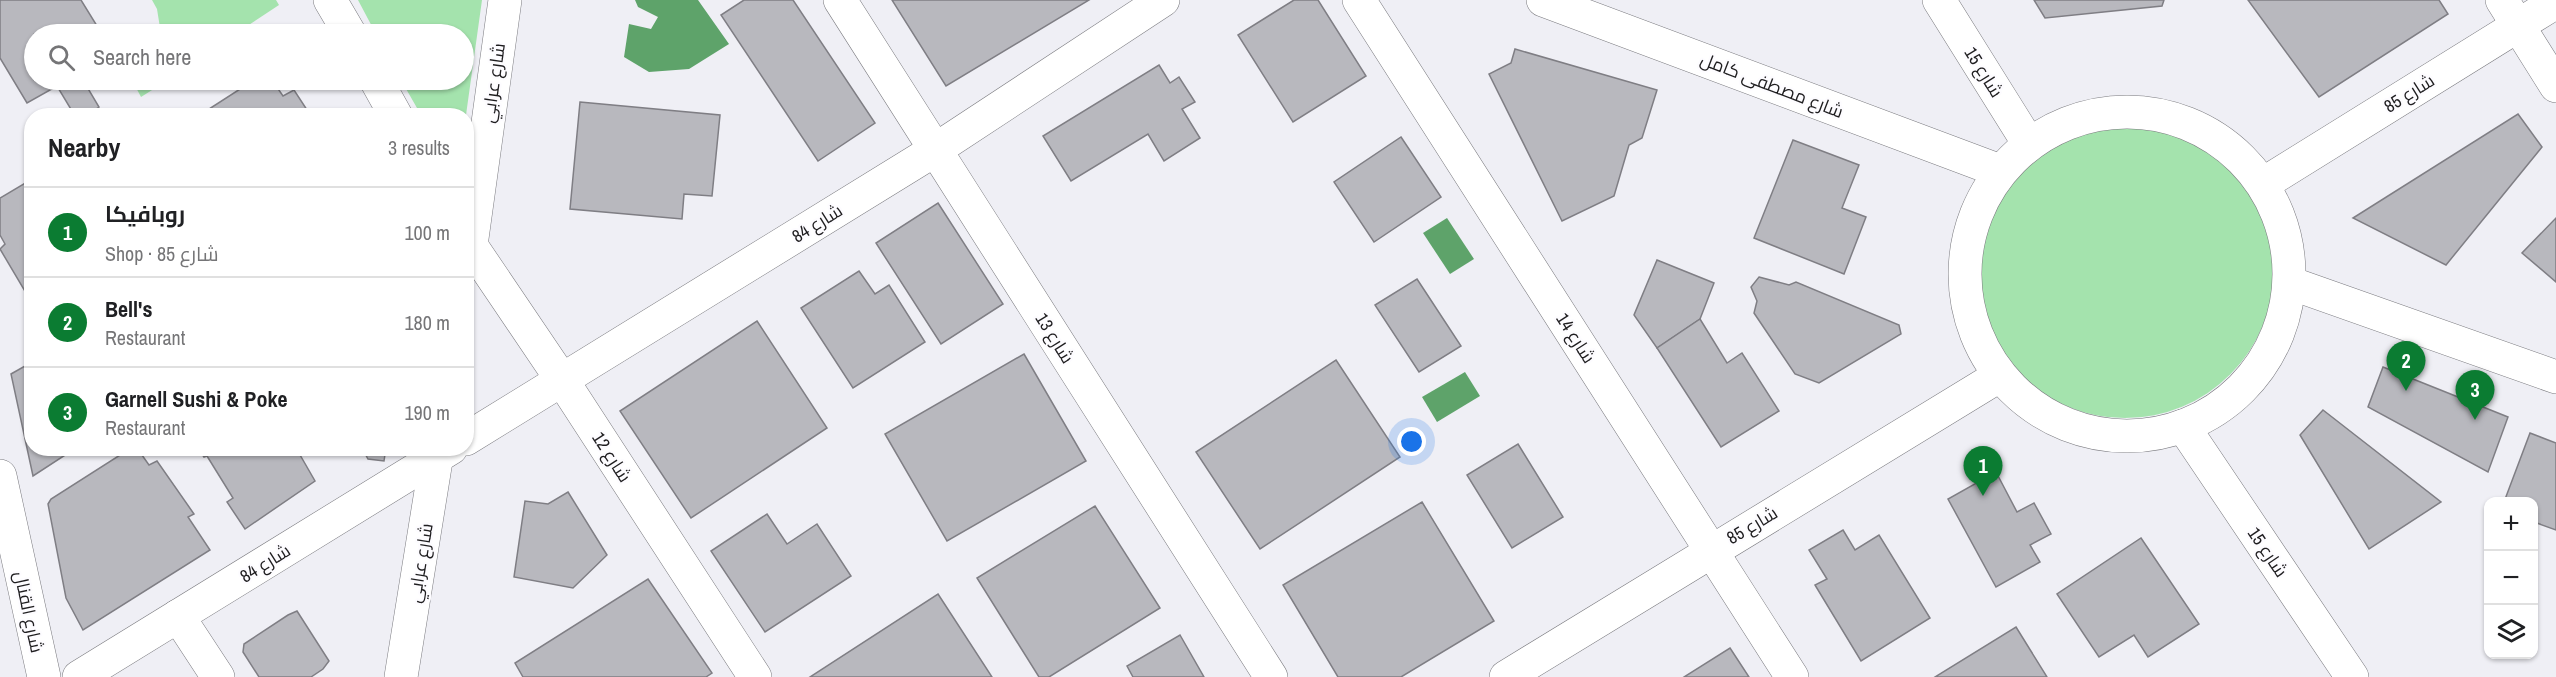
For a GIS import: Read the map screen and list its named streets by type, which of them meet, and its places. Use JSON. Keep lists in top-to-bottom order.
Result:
{
  "streets": {
    "street": [
      "شارع 15",
      "شارع عرابي",
      "شارع مصطفى كامل",
      "شارع 85",
      "شارع 84",
      "شارع 13",
      "شارع 14",
      "شارع 12",
      "شارع القنال"
    ]
  },
  "crossings": [
    ["شارع 85", "شارع 14"],
    ["شارع 84", "شارع 13"],
    ["شارع 84", "شارع 12"]
  ],
  "page": {
    "search": "Search here",
    "heading": ["Nearby", "3 results"],
    "list": [
      {
        "mark": "1",
        "name": "روبافيكا",
        "note": "Shop · شارع 85",
        "value": "100 m"
      },
      {
        "mark": "2",
        "name": "Bell's",
        "note": "Restaurant",
        "value": "180 m"
      },
      {
        "mark": "3",
        "name": "Garnell Sushi & Poke",
        "note": "Restaurant",
        "value": "190 m"
      }
    ],
    "pins": ["2", "3", "1"],
    "map_buttons": ["+", "−"]
  }
}
